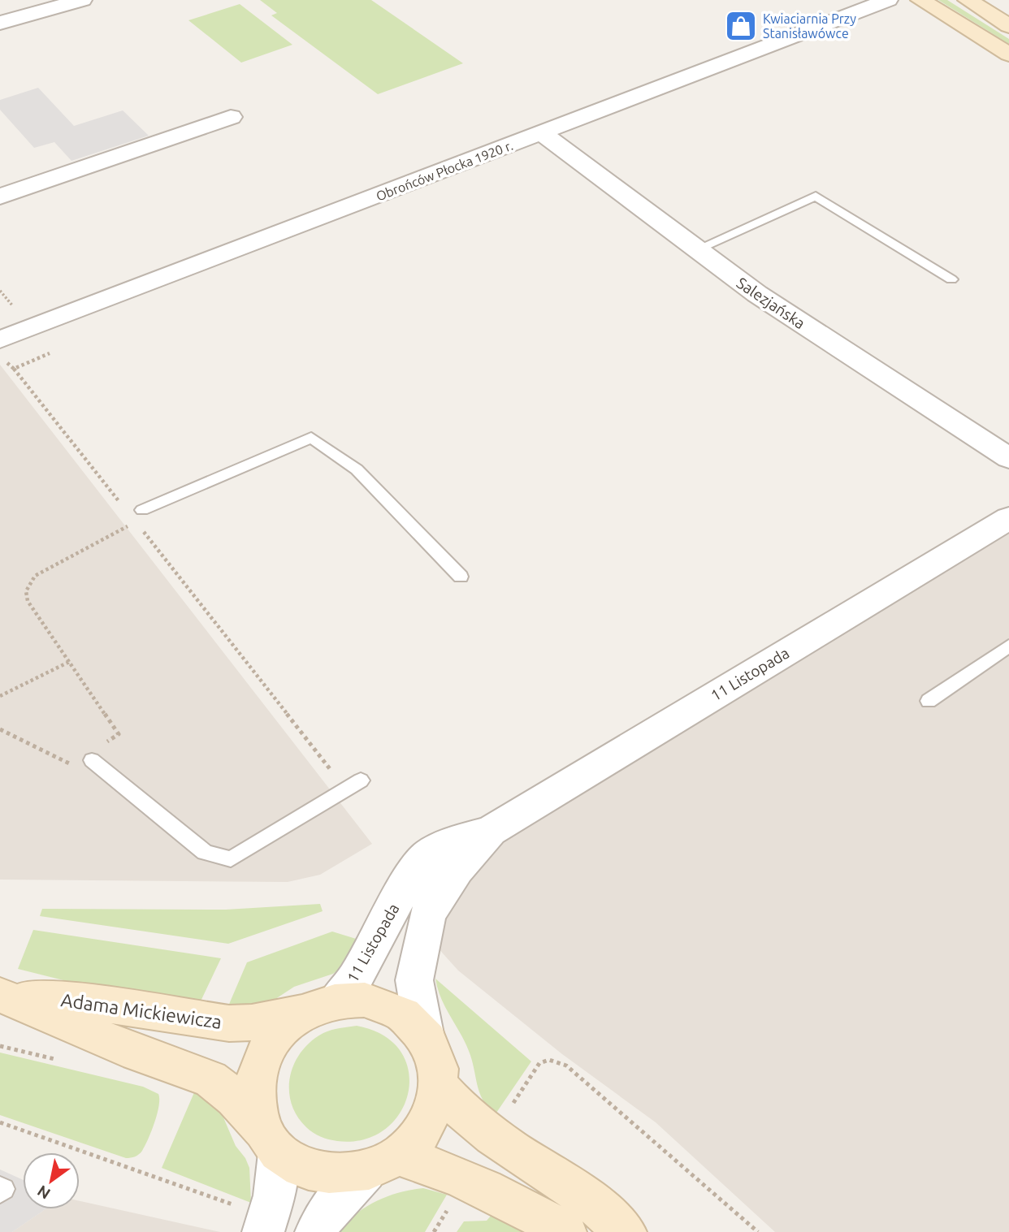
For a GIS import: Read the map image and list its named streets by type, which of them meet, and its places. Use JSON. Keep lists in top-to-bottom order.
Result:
{
  "streets": {
    "street": [
      "Obrońców Płocka 1920 r.",
      "Salezjańska",
      "11 Listopada",
      "Adama Mickiewicza"
    ]
  },
  "crossings": [
    ["Obrońców Płocka 1920 r.", "Salezjańska"],
    ["11 Listopada", "Adama Mickiewicza"]
  ],
  "places": {
    "shop": ["Kwiaciarnia Przy Stanisławówce"]
  },
  "north": "bottom left"
}
